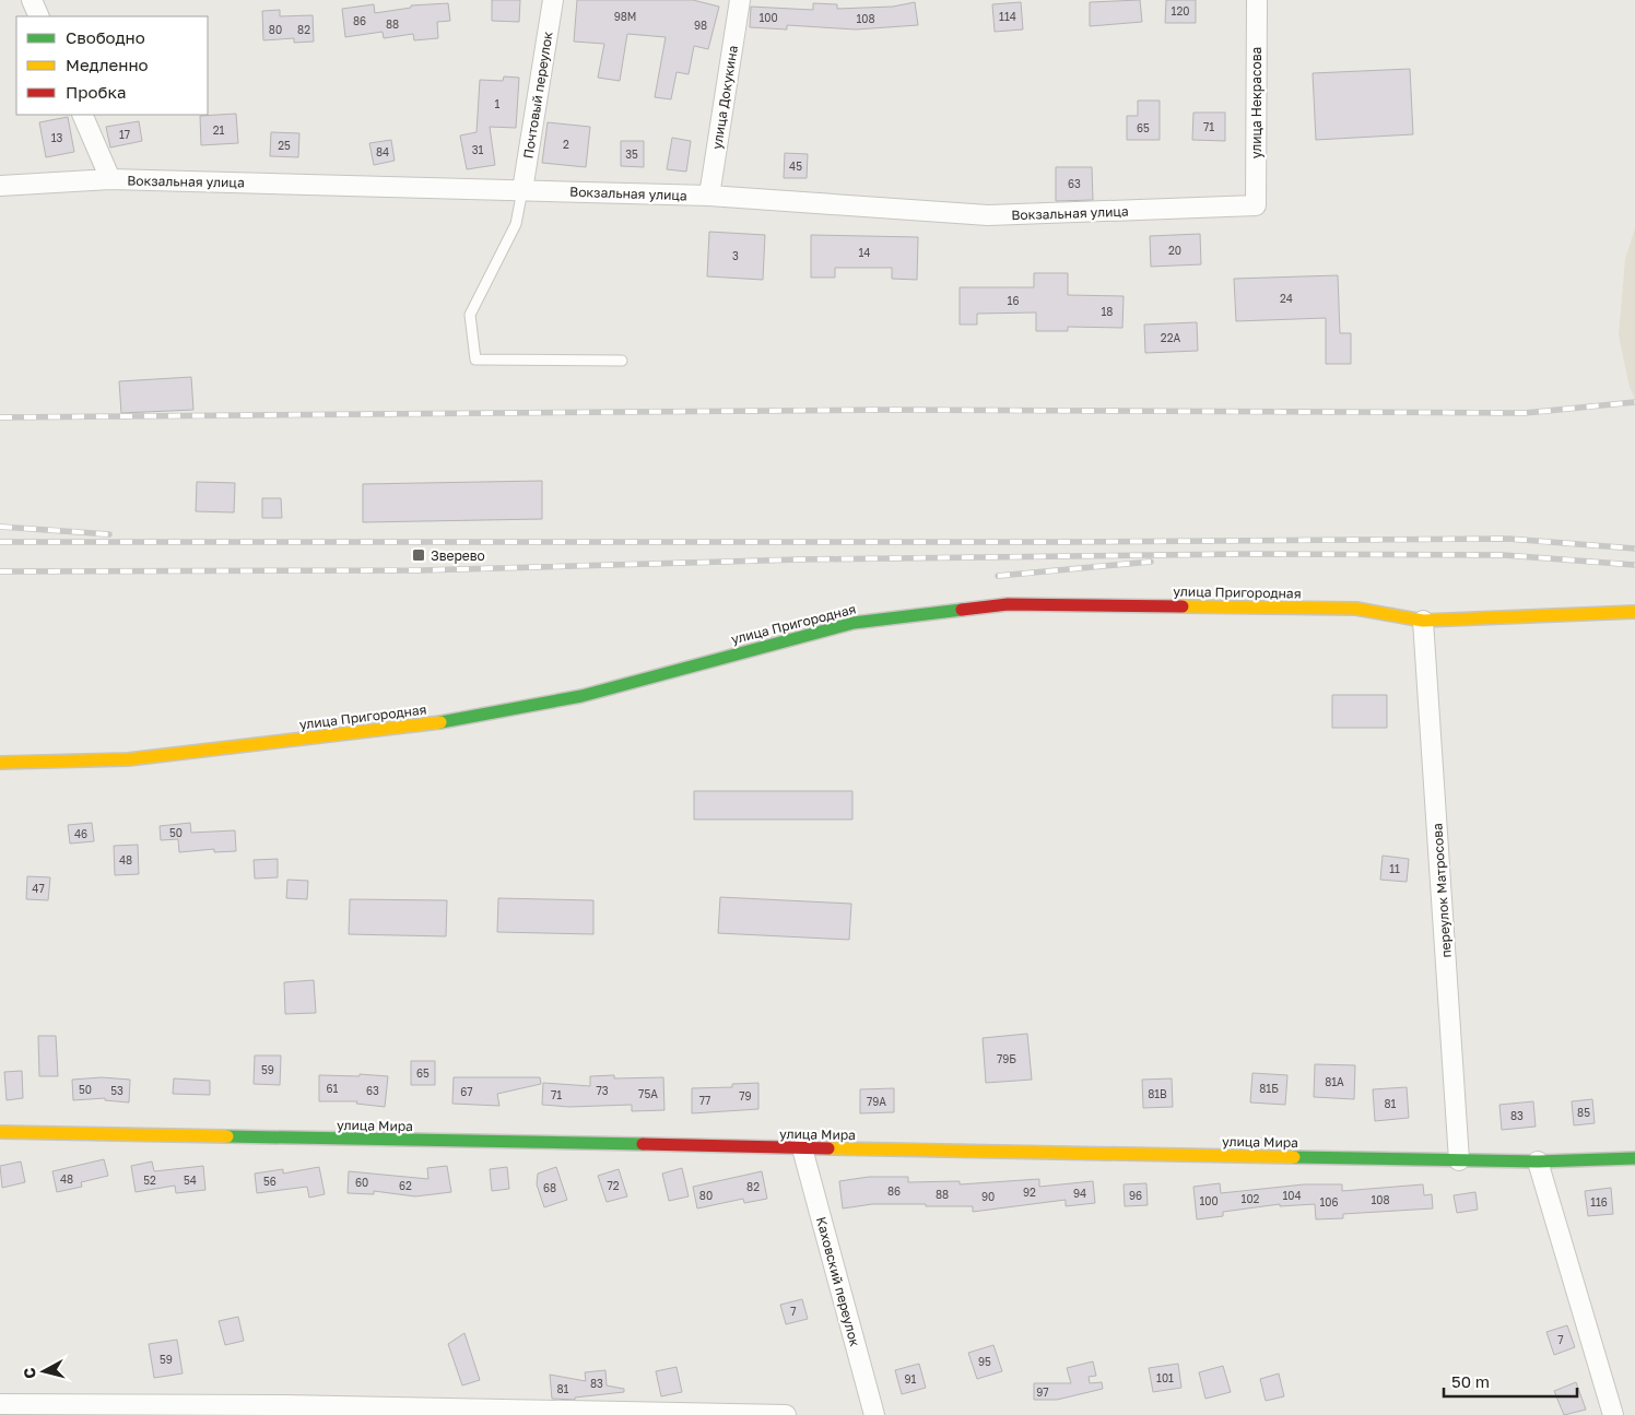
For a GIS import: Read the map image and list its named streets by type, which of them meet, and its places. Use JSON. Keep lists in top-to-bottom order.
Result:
{
  "streets": {
    "street": [
      "Почтовый переулок",
      "улица Докукина",
      "улица Некрасова",
      "Вокзальная улица",
      "улица Пригородная",
      "переулок Матросова",
      "улица Мира",
      "Каховский переулок"
    ]
  },
  "crossings": [
    ["Почтовый переулок", "Вокзальная улица"],
    ["улица Докукина", "Вокзальная улица"],
    ["улица Некрасова", "Вокзальная улица"],
    ["улица Пригородная", "переулок Матросова"],
    ["переулок Матросова", "улица Мира"],
    ["улица Мира", "Каховский переулок"]
  ],
  "places": {
    "transit": ["Зверево"]
  },
  "house_numbers": [
    "120",
    "98М",
    "114",
    "100",
    "108",
    "86",
    "88",
    "98",
    "80",
    "82",
    "1",
    "71",
    "65",
    "21",
    "17",
    "13",
    "2",
    "25",
    "31",
    "84",
    "35",
    "45",
    "63",
    "20",
    "14",
    "3",
    "24",
    "16",
    "18",
    "22А",
    "50",
    "46",
    "48",
    "11",
    "47",
    "79Б",
    "59",
    "65",
    "81А",
    "61",
    "81Б",
    "50",
    "53",
    "63",
    "73",
    "67",
    "75А",
    "81В",
    "71",
    "79",
    "77",
    "79А",
    "81",
    "85",
    "83",
    "48",
    "52",
    "54",
    "56",
    "60",
    "62",
    "72",
    "82",
    "68",
    "86",
    "92",
    "94",
    "88",
    "80",
    "96",
    "104",
    "90",
    "102",
    "108",
    "100",
    "106",
    "116",
    "7",
    "7",
    "59",
    "95",
    "101",
    "91",
    "83",
    "81",
    "97"
  ],
  "legend": ["Свободно", "Медленно", "Пробка"],
  "scale_bar": "50 m",
  "north": "left"
}
